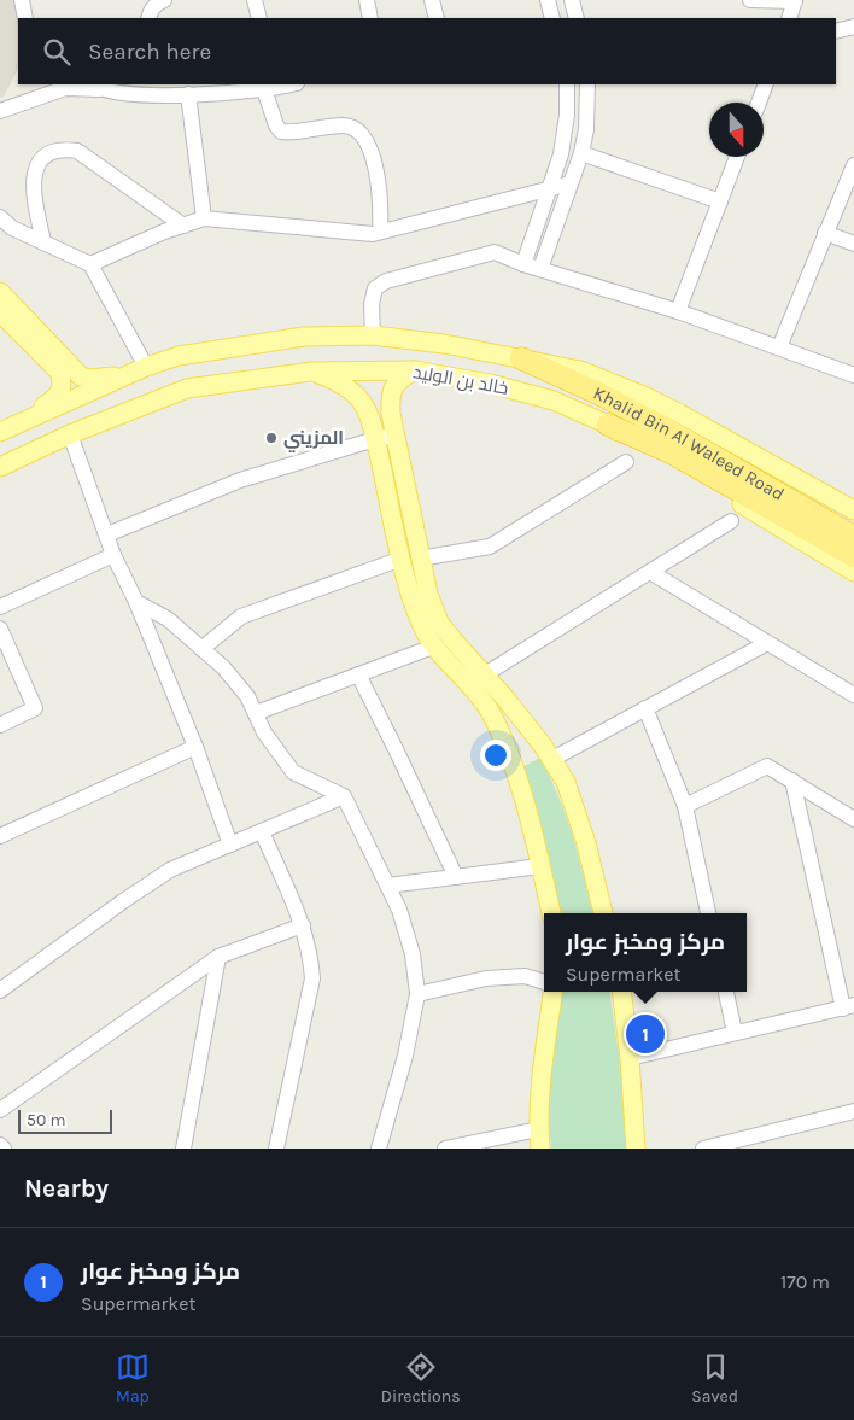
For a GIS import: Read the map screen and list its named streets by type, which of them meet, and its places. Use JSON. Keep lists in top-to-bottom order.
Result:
{
  "streets": {
    "highway": ["Khalid Bin Al Waleed Road"],
    "main road": ["خالد بن الوليد"]
  },
  "crossings": [
    ["خالد بن الوليد", "Khalid Bin Al Waleed Road"]
  ],
  "places": ["المزيني"],
  "scale_bar": "50 m",
  "north": "bottom",
  "page": {
    "search": "Search here",
    "popup": ["مركز ومخبز عوار", "Supermarket"],
    "pins": "1",
    "scale": "50 m",
    "heading": "Nearby",
    "list": [
      {
        "mark": "1",
        "name": "مركز ومخبز عوار",
        "note": "Supermarket",
        "value": "170 m"
      }
    ],
    "nav": ["Map", "Directions", "Saved"]
  }
}
